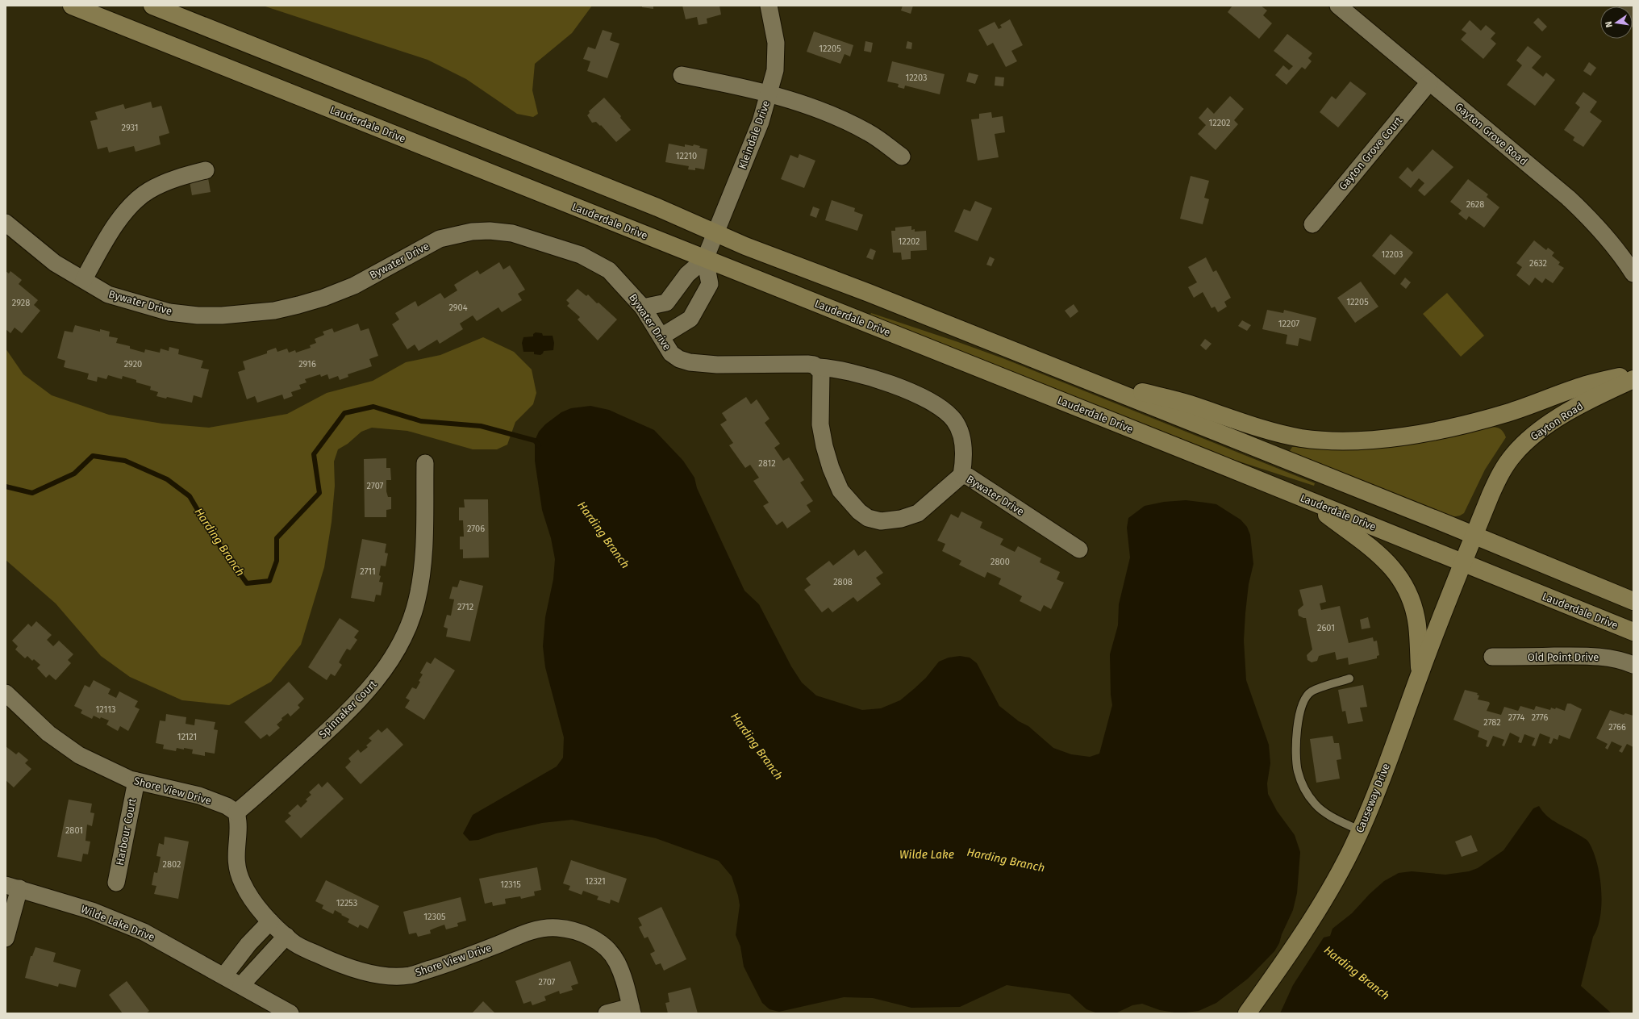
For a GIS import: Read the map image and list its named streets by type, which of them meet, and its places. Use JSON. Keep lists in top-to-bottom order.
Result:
{
  "streets": {
    "main road": ["Lauderdale Drive", "Gayton Road", "Causeway Drive"],
    "street": [
      "Gayton Grove Road",
      "Kleindale Drive",
      "Gayton Grove Court",
      "Bywater Drive",
      "Old Point Drive",
      "Spinnaker Court",
      "Shore View Drive",
      "Harbour Court",
      "Wilde Lake Drive"
    ]
  },
  "crossings": [
    ["Lauderdale Drive", "Kleindale Drive"],
    ["Lauderdale Drive", "Gayton Road"],
    ["Lauderdale Drive", "Causeway Drive"],
    ["Gayton Grove Road", "Gayton Grove Court"],
    ["Kleindale Drive", "Bywater Drive"],
    ["Gayton Road", "Causeway Drive"],
    ["Spinnaker Court", "Shore View Drive"],
    ["Shore View Drive", "Harbour Court"]
  ],
  "water": ["Harding Branch", "Wilde Lake"],
  "house_numbers": [
    "12205",
    "12203",
    "12202",
    "2931",
    "12210",
    "2628",
    "12202",
    "12203",
    "2632",
    "12205",
    "2928",
    "2904",
    "12207",
    "2920",
    "2916",
    "2812",
    "2707",
    "2706",
    "2800",
    "2711",
    "2808",
    "2712",
    "2601",
    "12113",
    "2774",
    "2776",
    "2782",
    "2766",
    "12121",
    "2801",
    "2802",
    "12321",
    "12315",
    "12253",
    "12305",
    "2707"
  ],
  "north": "left"
}
